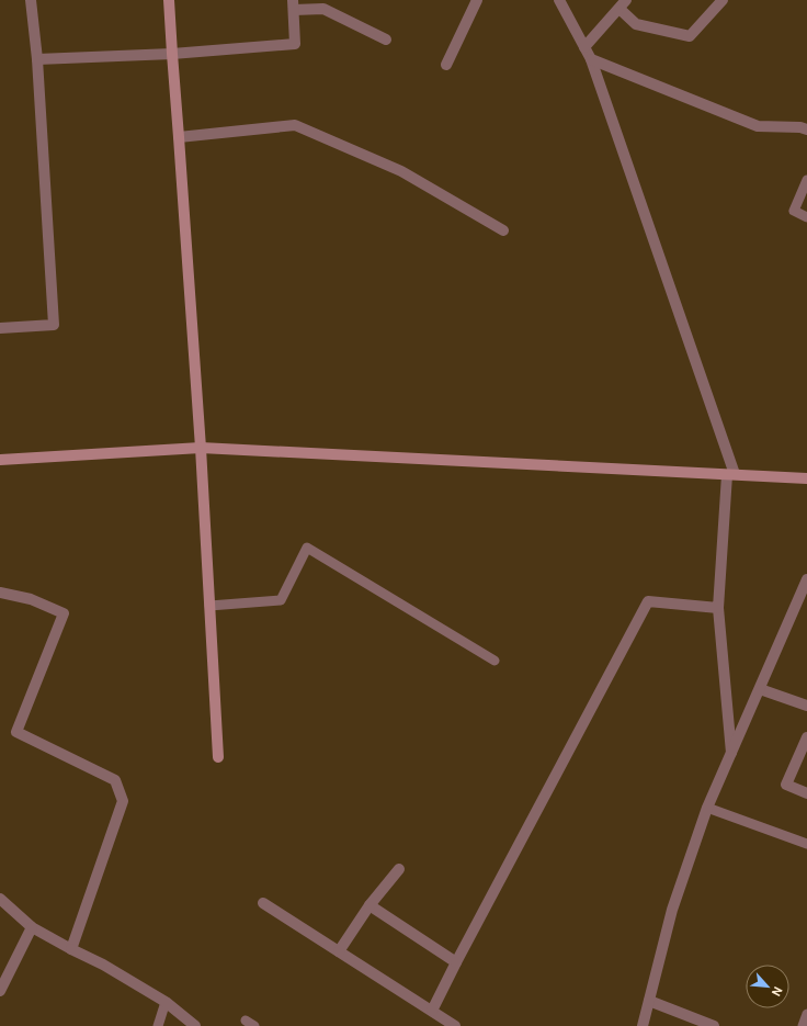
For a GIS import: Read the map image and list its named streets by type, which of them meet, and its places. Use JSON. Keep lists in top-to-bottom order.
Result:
{
  "north": "bottom right"
}
